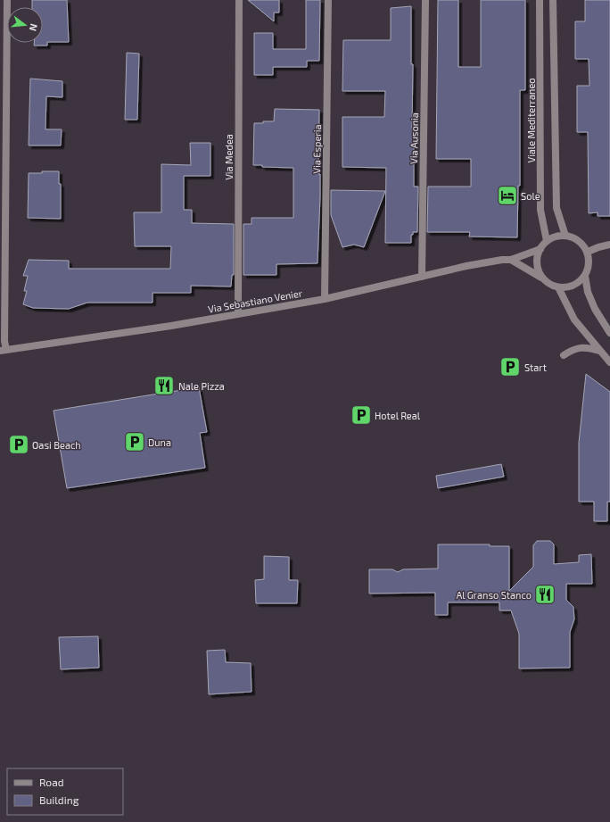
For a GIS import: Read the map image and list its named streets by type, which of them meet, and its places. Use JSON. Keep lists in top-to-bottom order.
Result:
{
  "streets": {
    "street": [
      "Viale Mediterraneo",
      "Via Ausonia",
      "Via Esperia",
      "Via Medea",
      "Via Sebastiano Venier"
    ]
  },
  "crossings": [
    ["Viale Mediterraneo", "Via Sebastiano Venier"],
    ["Via Ausonia", "Via Sebastiano Venier"],
    ["Via Esperia", "Via Sebastiano Venier"],
    ["Via Medea", "Via Sebastiano Venier"]
  ],
  "places": {
    "hotel": ["Sole"],
    "parking": [
      "Start",
      "Hotel Real",
      "Duna",
      "Oasi Beach"
    ],
    "restaurant": ["Nale Pizza", "Al Granso Stanco"]
  },
  "legend": ["Road", "Building"],
  "north": "right"
}
